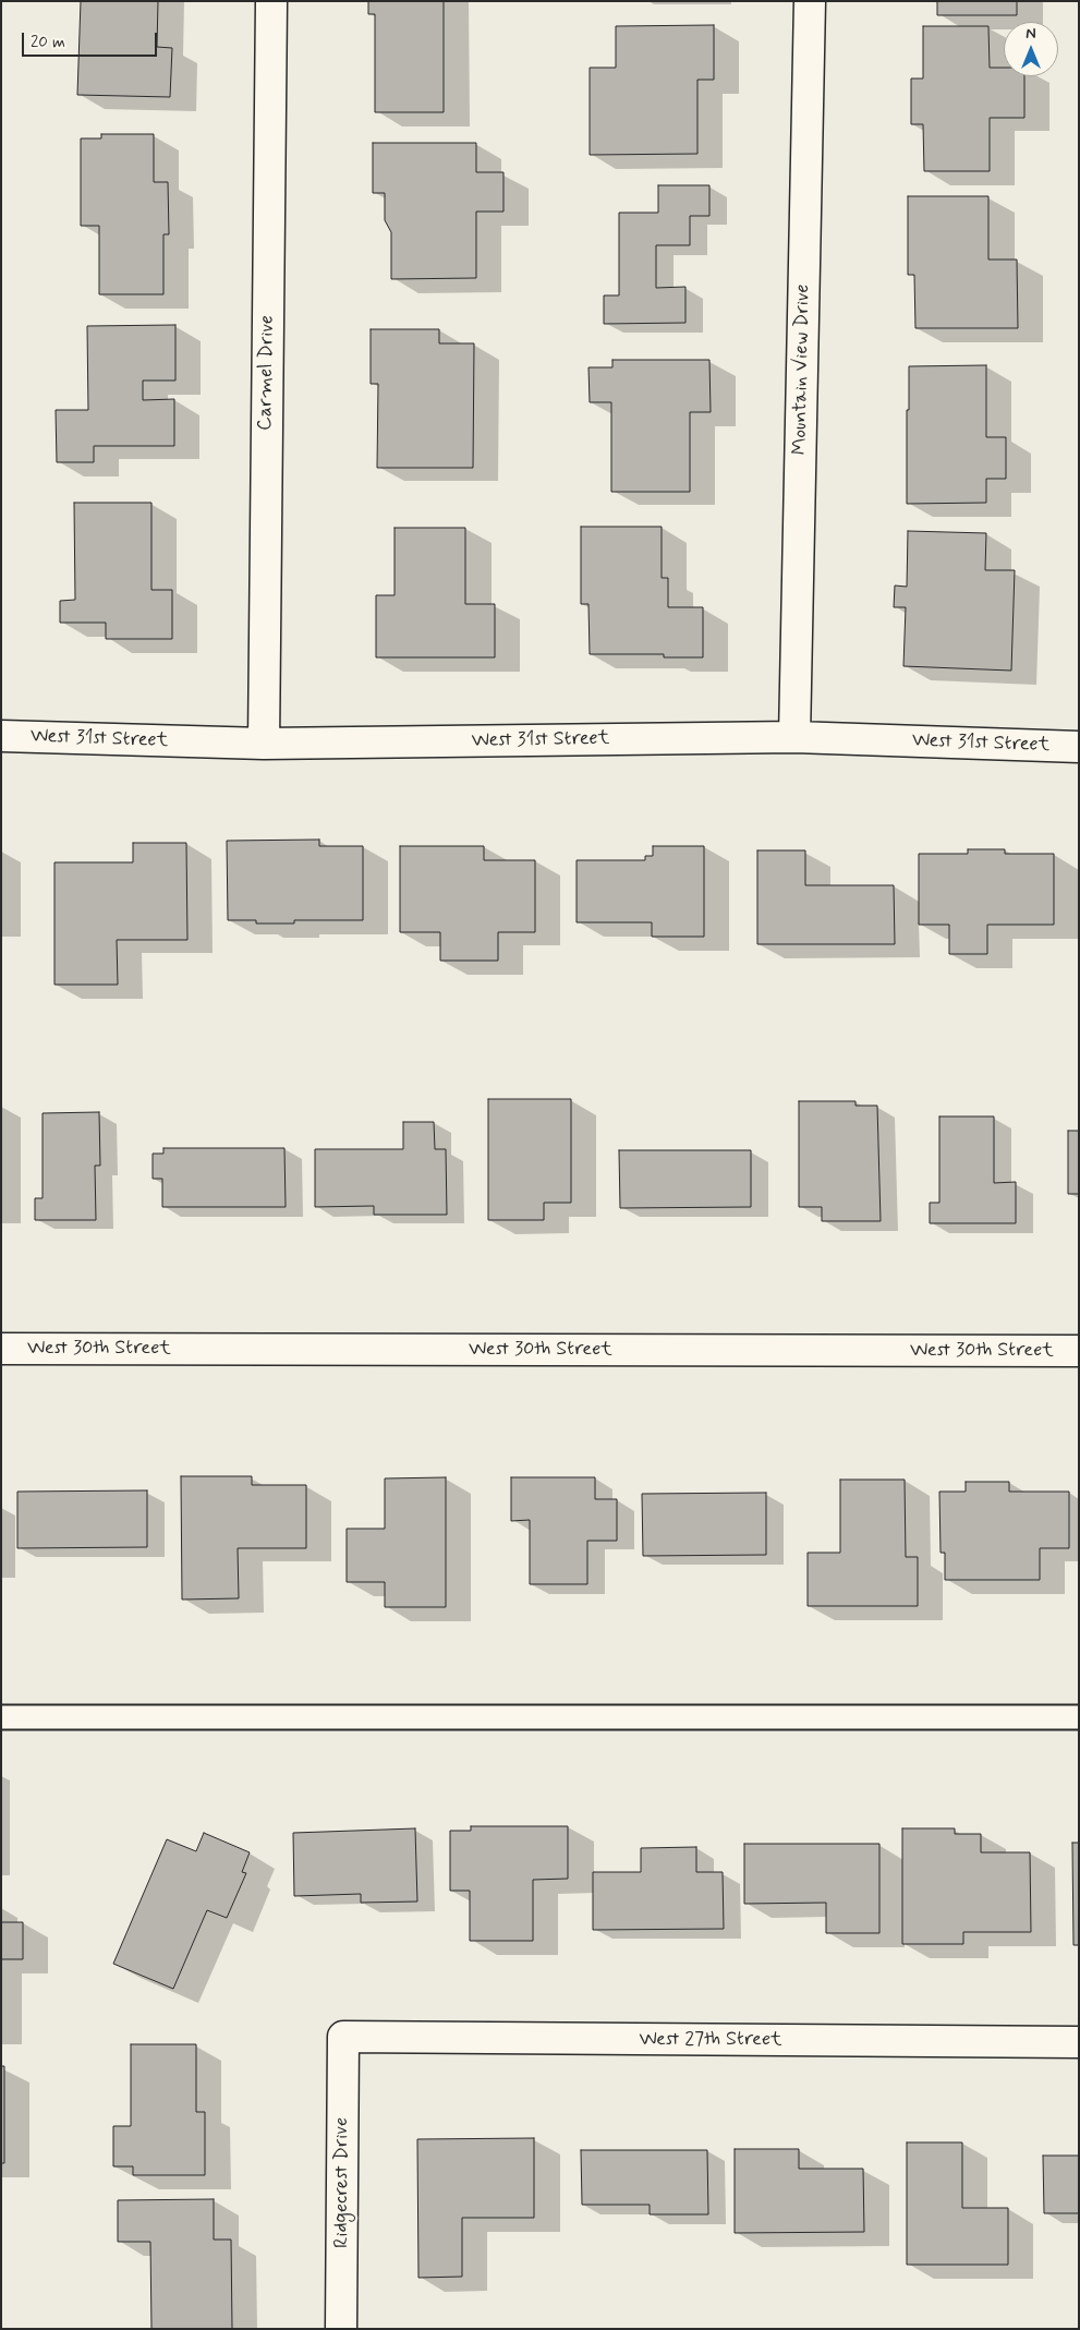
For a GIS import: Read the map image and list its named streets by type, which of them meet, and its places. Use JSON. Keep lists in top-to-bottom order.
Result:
{
  "streets": {
    "street": [
      "Mountain View Drive",
      "Carmel Drive",
      "West 31st Street",
      "West 30th Street",
      "West 27th Street",
      "Ridgecrest Drive"
    ]
  },
  "crossings": [
    ["Mountain View Drive", "West 31st Street"],
    ["Carmel Drive", "West 31st Street"],
    ["West 27th Street", "Ridgecrest Drive"]
  ],
  "scale_bar": "20 m",
  "north": "top"
}
